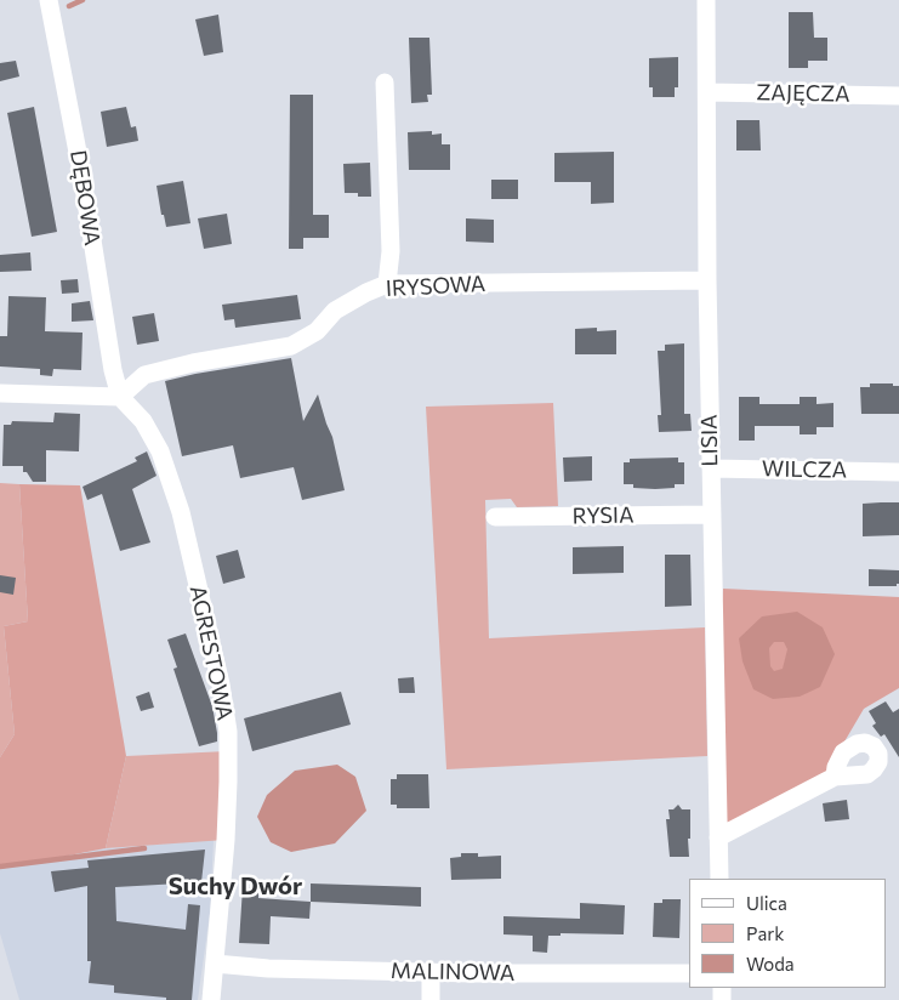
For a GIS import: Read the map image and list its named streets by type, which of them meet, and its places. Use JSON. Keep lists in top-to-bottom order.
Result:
{
  "streets": {
    "street": [
      "ZAJĘCZA",
      "DĘBOWA",
      "IRYSOWA",
      "LISIA",
      "WILCZA",
      "RYSIA",
      "AGRESTOWA",
      "MALINOWA"
    ]
  },
  "crossings": [
    ["ZAJĘCZA", "LISIA"],
    ["DĘBOWA", "IRYSOWA"],
    ["DĘBOWA", "AGRESTOWA"],
    ["IRYSOWA", "LISIA"],
    ["IRYSOWA", "AGRESTOWA"],
    ["LISIA", "WILCZA"],
    ["LISIA", "RYSIA"],
    ["AGRESTOWA", "MALINOWA"]
  ],
  "districts": ["Suchy Dwór"],
  "legend": ["Ulica", "Park", "Woda"]
}
